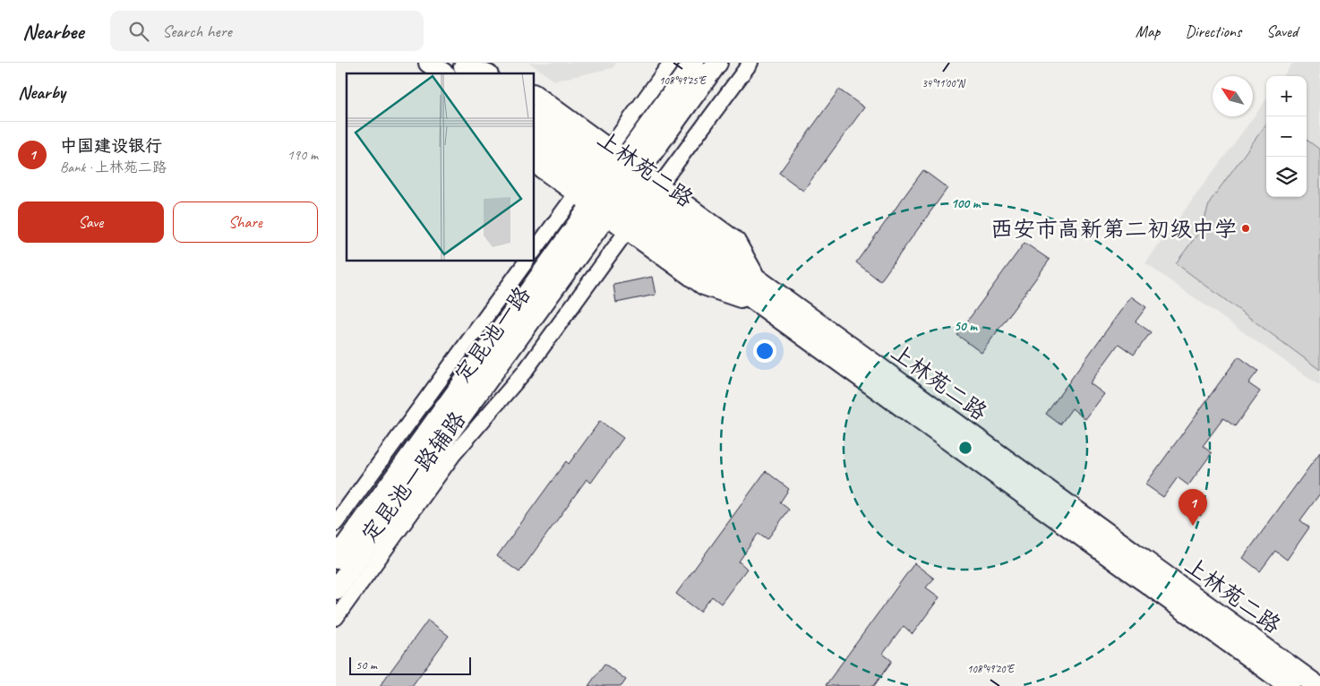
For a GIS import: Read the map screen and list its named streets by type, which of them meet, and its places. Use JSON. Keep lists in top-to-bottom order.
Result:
{
  "streets": {
    "street": ["上林苑二路", "定昆池一路", "定昆池一路辅路"]
  },
  "crossings": [
    ["上林苑二路", "定昆池一路"],
    ["上林苑二路", "定昆池一路辅路"]
  ],
  "places": ["西安市高新第二初级中学"],
  "scale_bar": "50 m",
  "north": "top left",
  "page": {
    "header": "Nearbee",
    "search": "Search here",
    "nav": ["Map", "Directions", "Saved"],
    "heading": "Nearby",
    "map_buttons": ["+", "−"],
    "list": [
      {
        "mark": "1",
        "name": "中国建设银行",
        "note": "Bank · 上林苑二路",
        "value": "190 m"
      }
    ],
    "buttons": ["Save", "Share"],
    "pins": "1",
    "scale": "50 m"
  },
  "coordinates": ["108°49'25\"E", "34°11'00\"N", "108°49'20\"E"],
  "rings": ["100 m", "50 m"]
}
